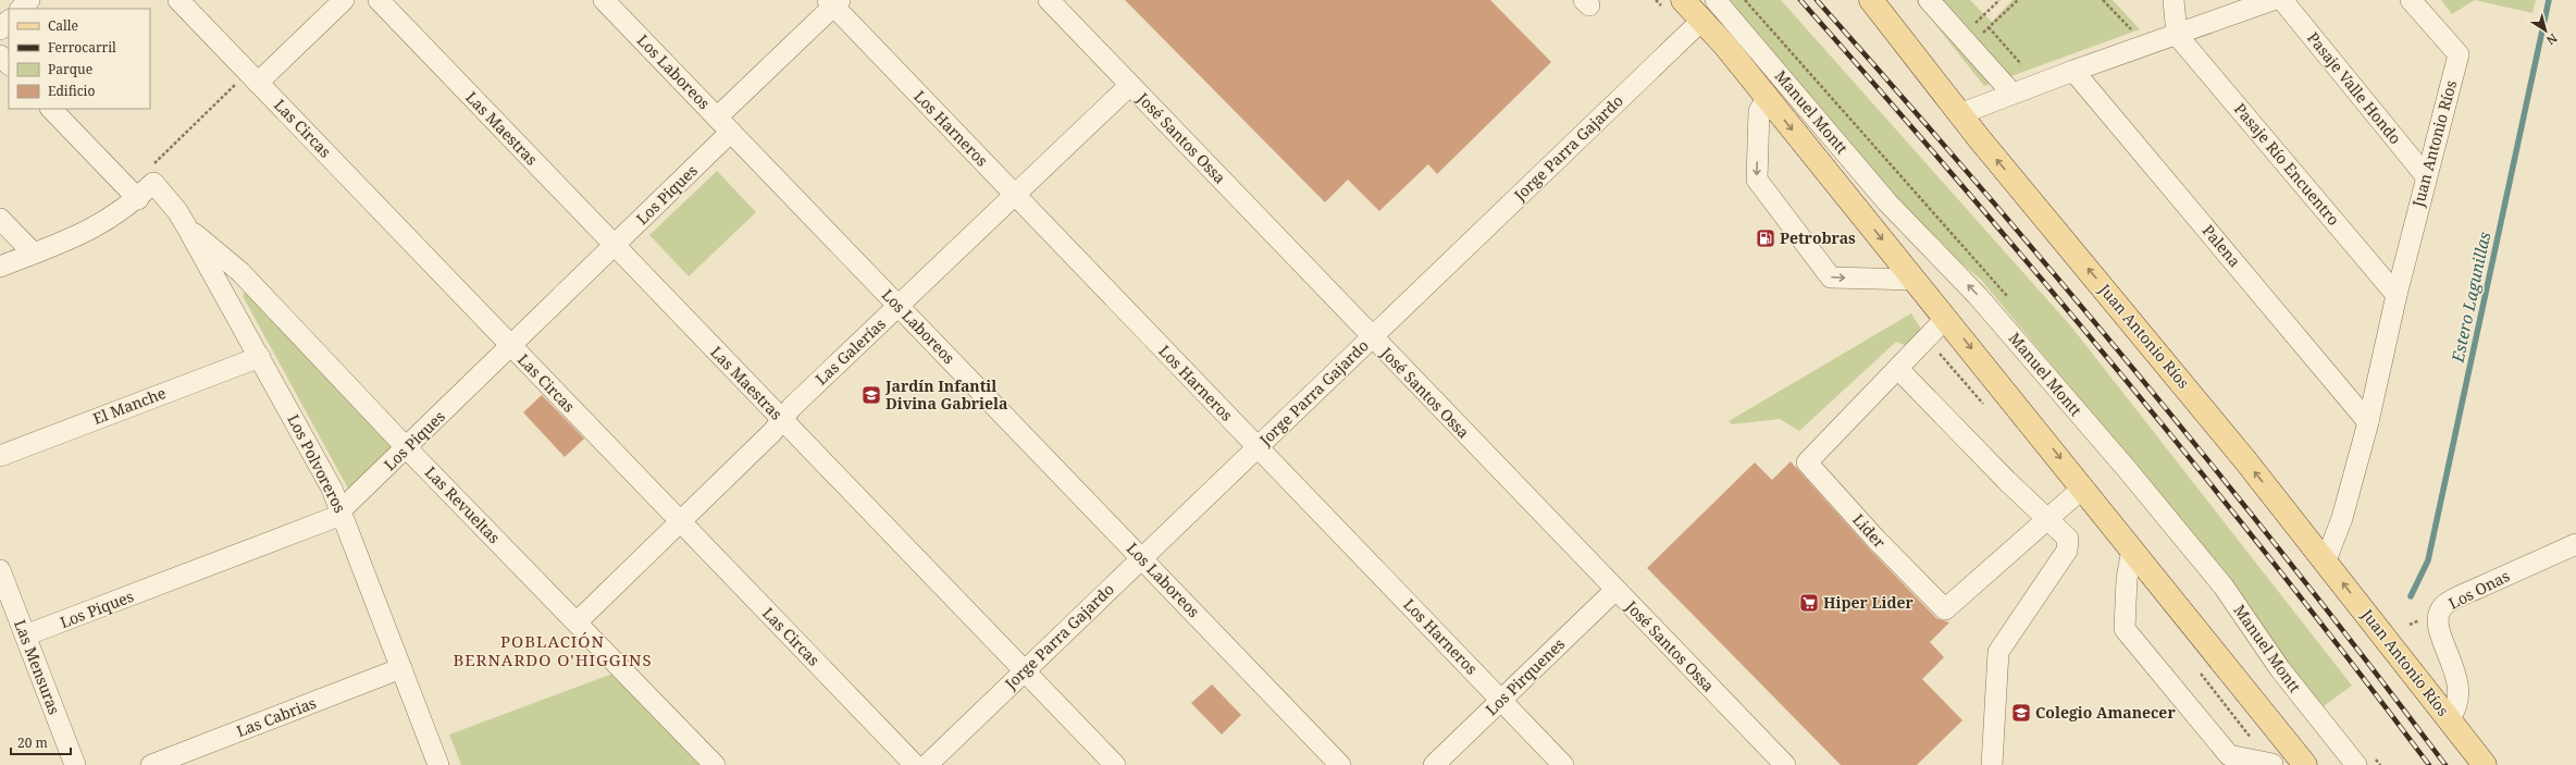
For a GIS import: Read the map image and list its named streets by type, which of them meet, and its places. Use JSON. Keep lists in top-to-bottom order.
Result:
{
  "streets": {
    "main road": ["Manuel Montt", "Juan Antonio Ríos"],
    "street": [
      "Los Laboreos",
      "Pasaje Valle Hondo",
      "Las Circas",
      "Las Maestras",
      "Los Harneros",
      "José Santos Ossa",
      "Jorge Parra Gajardo",
      "Pasaje Río Encuentro",
      "Los Piques",
      "Palena",
      "Las Galerías",
      "El Manche",
      "Los Polvoreros",
      "Las Revueltas",
      "Lider",
      "Los Onas",
      "Las Mensuras",
      "Los Pirquenes",
      "Las Cabrias"
    ]
  },
  "crossings": [
    ["Los Laboreos", "Jorge Parra Gajardo"],
    ["Los Laboreos", "Los Piques"],
    ["Los Laboreos", "Las Galerías"],
    ["Pasaje Valle Hondo", "Juan Antonio Ríos"],
    ["Manuel Montt", "Jorge Parra Gajardo"],
    ["Manuel Montt", "Lider"],
    ["Las Circas", "Los Piques"],
    ["Las Circas", "Las Galerías"],
    ["Las Maestras", "Jorge Parra Gajardo"],
    ["Las Maestras", "Los Piques"],
    ["Las Maestras", "Las Galerías"],
    ["Los Harneros", "Jorge Parra Gajardo"],
    ["Los Harneros", "Las Galerías"],
    ["Los Harneros", "Los Pirquenes"],
    ["José Santos Ossa", "Jorge Parra Gajardo"],
    ["José Santos Ossa", "Las Galerías"],
    ["José Santos Ossa", "Los Pirquenes"],
    ["Juan Antonio Ríos", "Pasaje Río Encuentro"],
    ["Juan Antonio Ríos", "Palena"],
    ["Juan Antonio Ríos", "Los Onas"],
    ["Los Piques", "Los Polvoreros"],
    ["Los Piques", "Las Revueltas"],
    ["Los Piques", "Las Mensuras"],
    ["Las Galerías", "Las Revueltas"],
    ["El Manche", "Los Polvoreros"],
    ["Los Polvoreros", "Las Revueltas"],
    ["Los Polvoreros", "Las Cabrias"]
  ],
  "one_way": ["Juan Antonio Ríos"],
  "districts": ["POBLACIÓN BERNARDO O'HIGGINS"],
  "water": ["Estero Lagunillas"],
  "places": {
    "fuel station": ["Petrobras"],
    "school or university": ["Jardín Infantil Divina Gabriela", "Colegio Amanecer"],
    "supermarket": ["Hiper Lider"]
  },
  "legend": [
    "Calle",
    "Ferrocarril",
    "Parque",
    "Edificio"
  ],
  "scale_bar": "20 m",
  "north": "bottom right"
}
